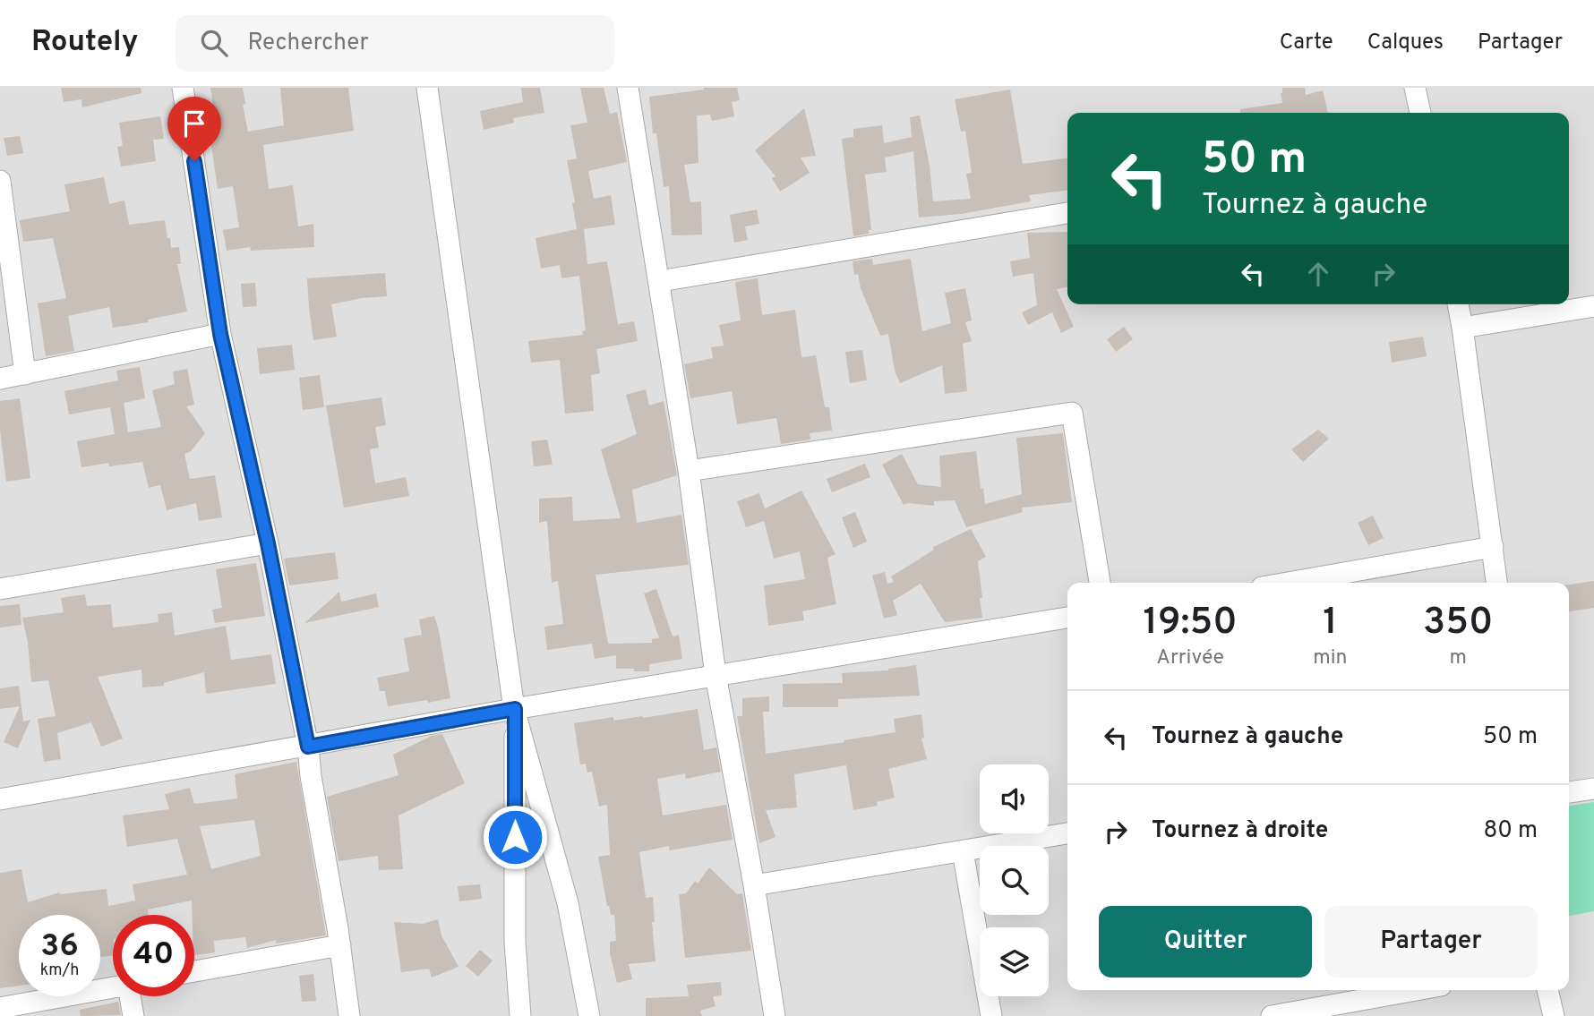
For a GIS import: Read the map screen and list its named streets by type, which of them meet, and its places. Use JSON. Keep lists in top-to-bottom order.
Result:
{
  "page": {
    "header": "Routely",
    "search": "Rechercher",
    "nav": ["Carte", "Calques", "Partager"],
    "turn": ["50 m", "Tournez à gauche"],
    "eta": [
      "19:50",
      "Arrivée",
      "1",
      "min",
      "350",
      "m"
    ],
    "list": [
      {
        "name": "Tournez à gauche",
        "value": "50 m"
      },
      {
        "name": "Tournez à droite",
        "value": "80 m"
      }
    ],
    "buttons": ["Quitter", "Partager"],
    "speed": "36 km/h",
    "limit": "40"
  }
}
